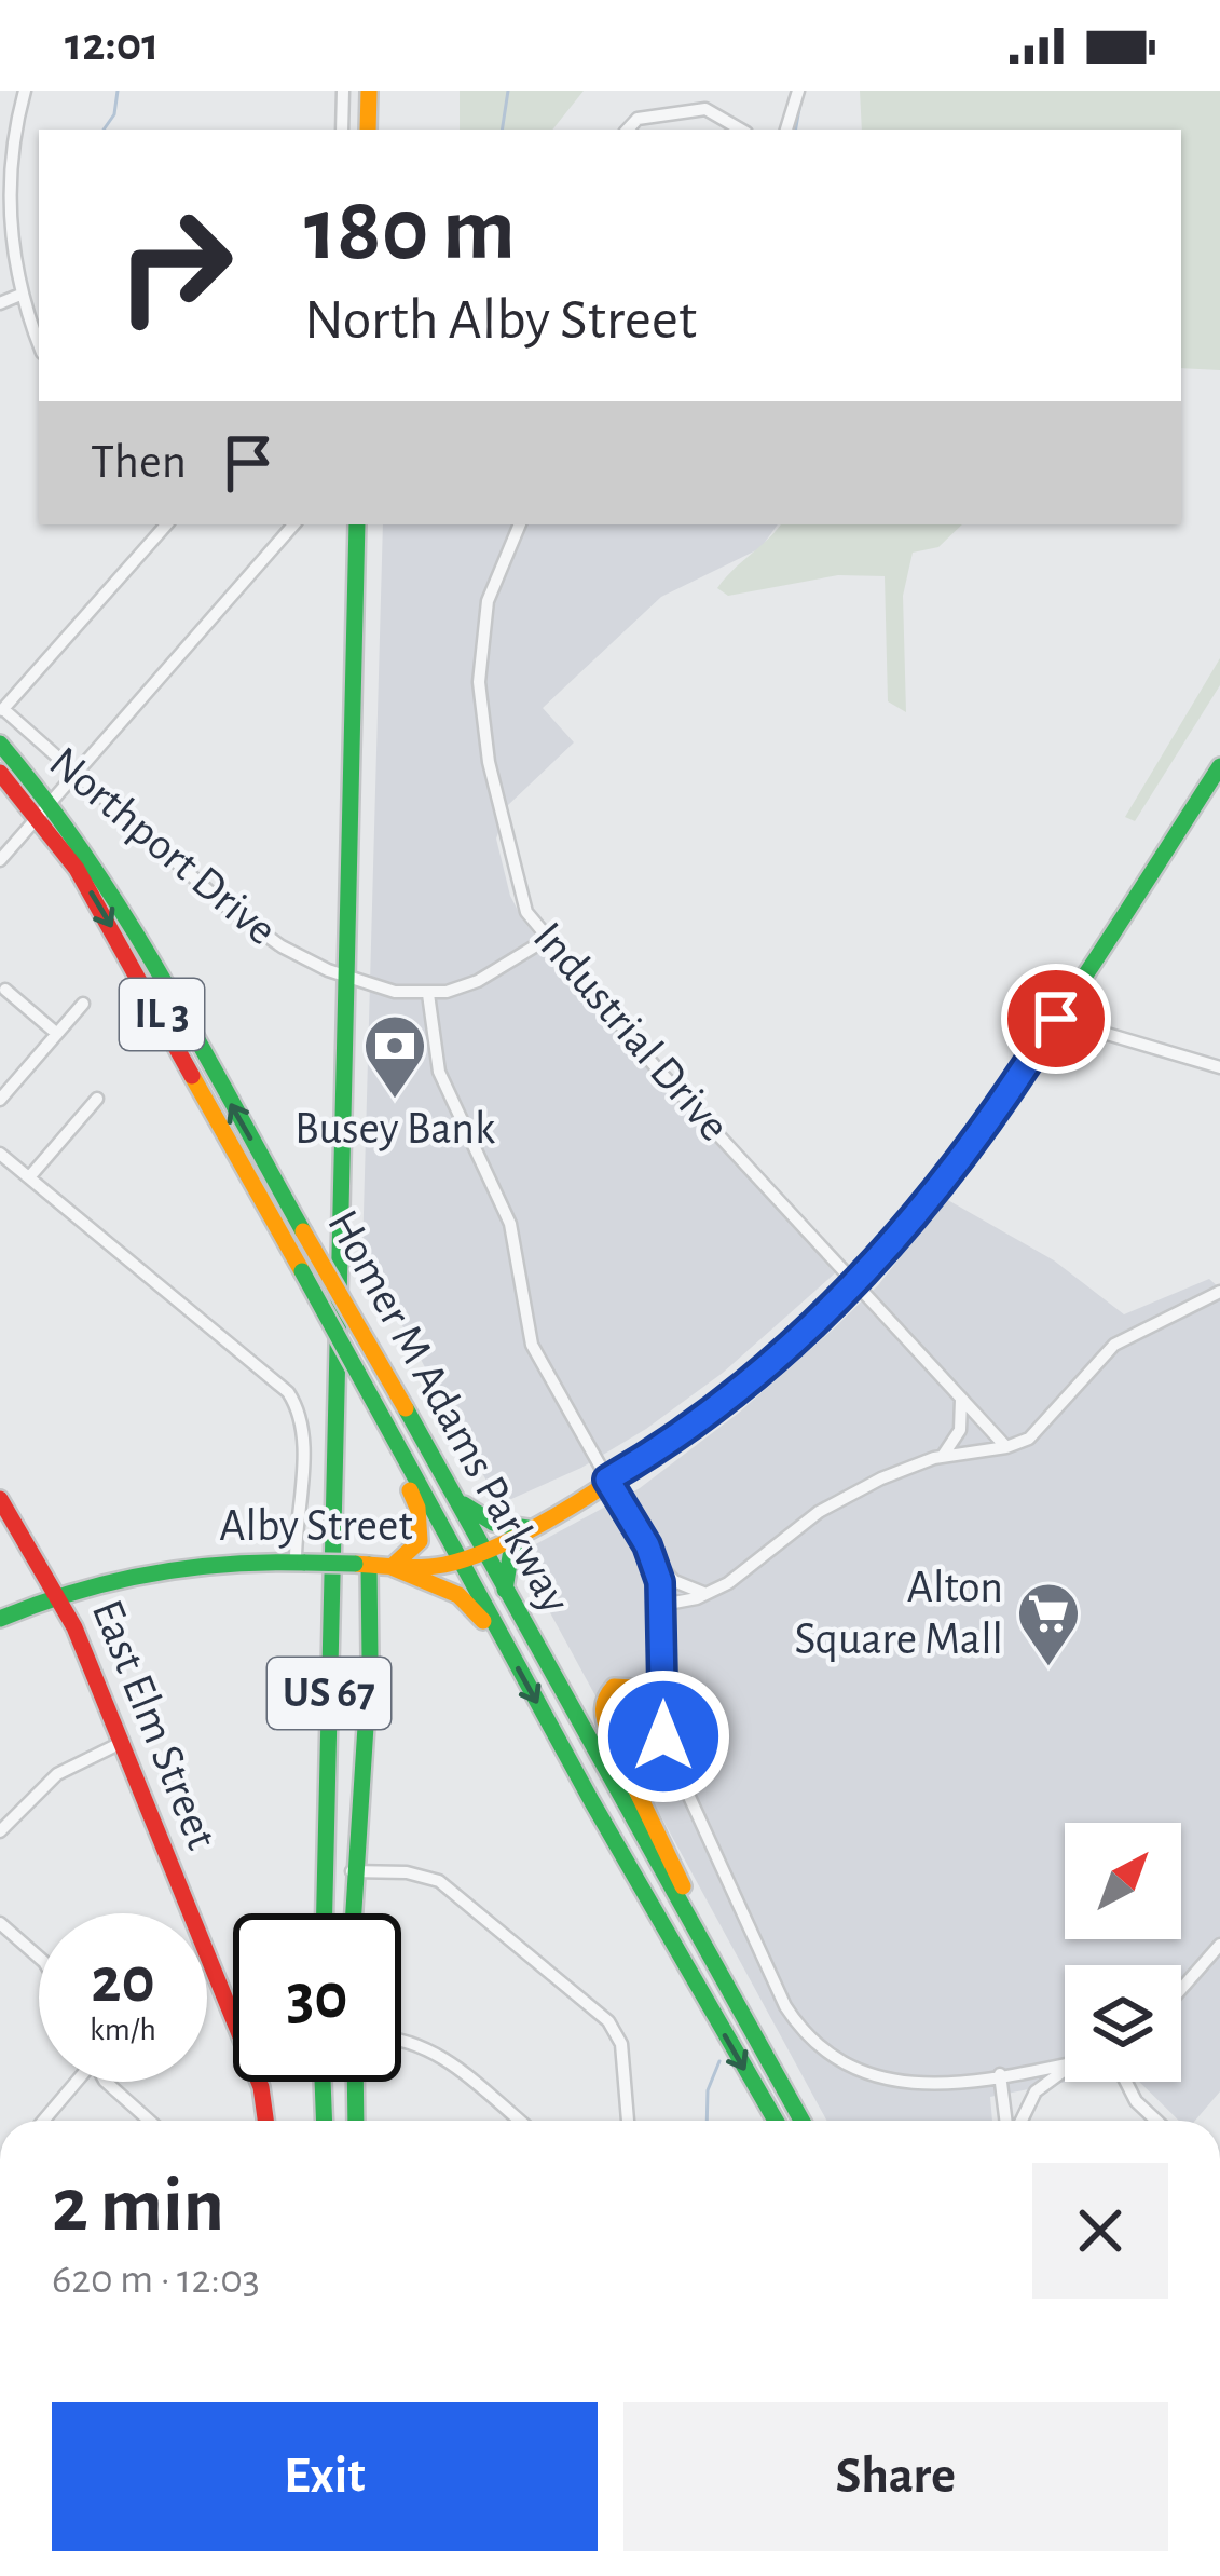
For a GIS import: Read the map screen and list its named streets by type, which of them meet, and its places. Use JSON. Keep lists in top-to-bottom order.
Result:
{
  "streets": {
    "main road": [
      "IL 3",
      "Homer M Adams Parkway",
      "Alby Street",
      "US 67",
      "East Elm Street"
    ],
    "street": ["Northport Drive", "Industrial Drive"]
  },
  "crossings": [
    ["Northport Drive", "Industrial Drive"],
    ["Northport Drive", "US 67"],
    ["Industrial Drive", "Alby Street"],
    ["Homer M Adams Parkway", "Alby Street"],
    ["Alby Street", "East Elm Street"]
  ],
  "places": {
    "bank": ["Busey Bank"],
    "supermarket": ["Alton Square Mall"]
  },
  "north": "top right",
  "page": {
    "status": "12:01",
    "turn": ["180 m", "North Alby Street"],
    "then": "Then",
    "speed": "20 km/h",
    "limit": "30",
    "heading": ["2 min", "620 m · 12:03"],
    "buttons": ["Exit", "Share"]
  }
}
